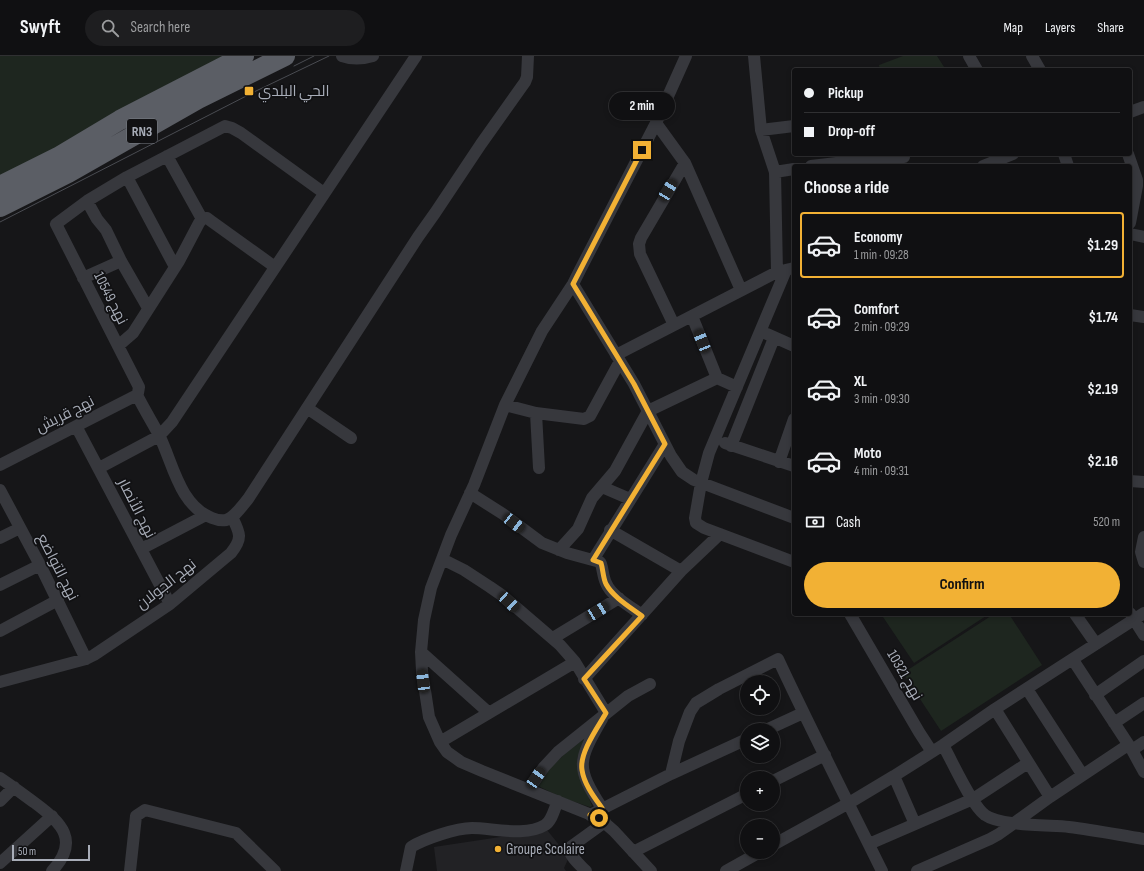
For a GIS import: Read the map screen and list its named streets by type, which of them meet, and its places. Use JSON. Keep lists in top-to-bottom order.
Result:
{
  "streets": {
    "highway": ["RN3"],
    "street": [
      "نهج 10549",
      "نهج قريش",
      "نهج الأنصار",
      "نهج التواضع",
      "نهج الجولان",
      "نهج 10321"
    ]
  },
  "crossings": [
    ["نهج 10549", "نهج قريش"],
    ["نهج قريش", "نهج الأنصار"],
    ["نهج الأنصار", "نهج الجولان"],
    ["نهج التواضع", "نهج الجولان"]
  ],
  "places": {
    "transit": ["الحي البلدي"],
    "other": ["Groupe Scolaire"]
  },
  "scale_bar": "50 m",
  "page": {
    "header": "Swyft",
    "search": "Search here",
    "nav": ["Map", "Layers", "Share"],
    "banner": ["Pickup", "Drop-off"],
    "bubble": "2 min",
    "heading": "Choose a ride",
    "list": [
      {
        "name": "Economy",
        "note": "1 min · 09:28",
        "value": "$1.29"
      },
      {
        "name": "Comfort",
        "note": "2 min · 09:29",
        "value": "$1.74"
      },
      {
        "name": "XL",
        "note": "3 min · 09:30",
        "value": "$2.19"
      },
      {
        "name": "Moto",
        "note": "4 min · 09:31",
        "value": "$2.16"
      }
    ],
    "pay": ["Cash", "520 m"],
    "buttons": "Confirm",
    "map_buttons": ["+", "−"],
    "scale": "50 m"
  }
}
